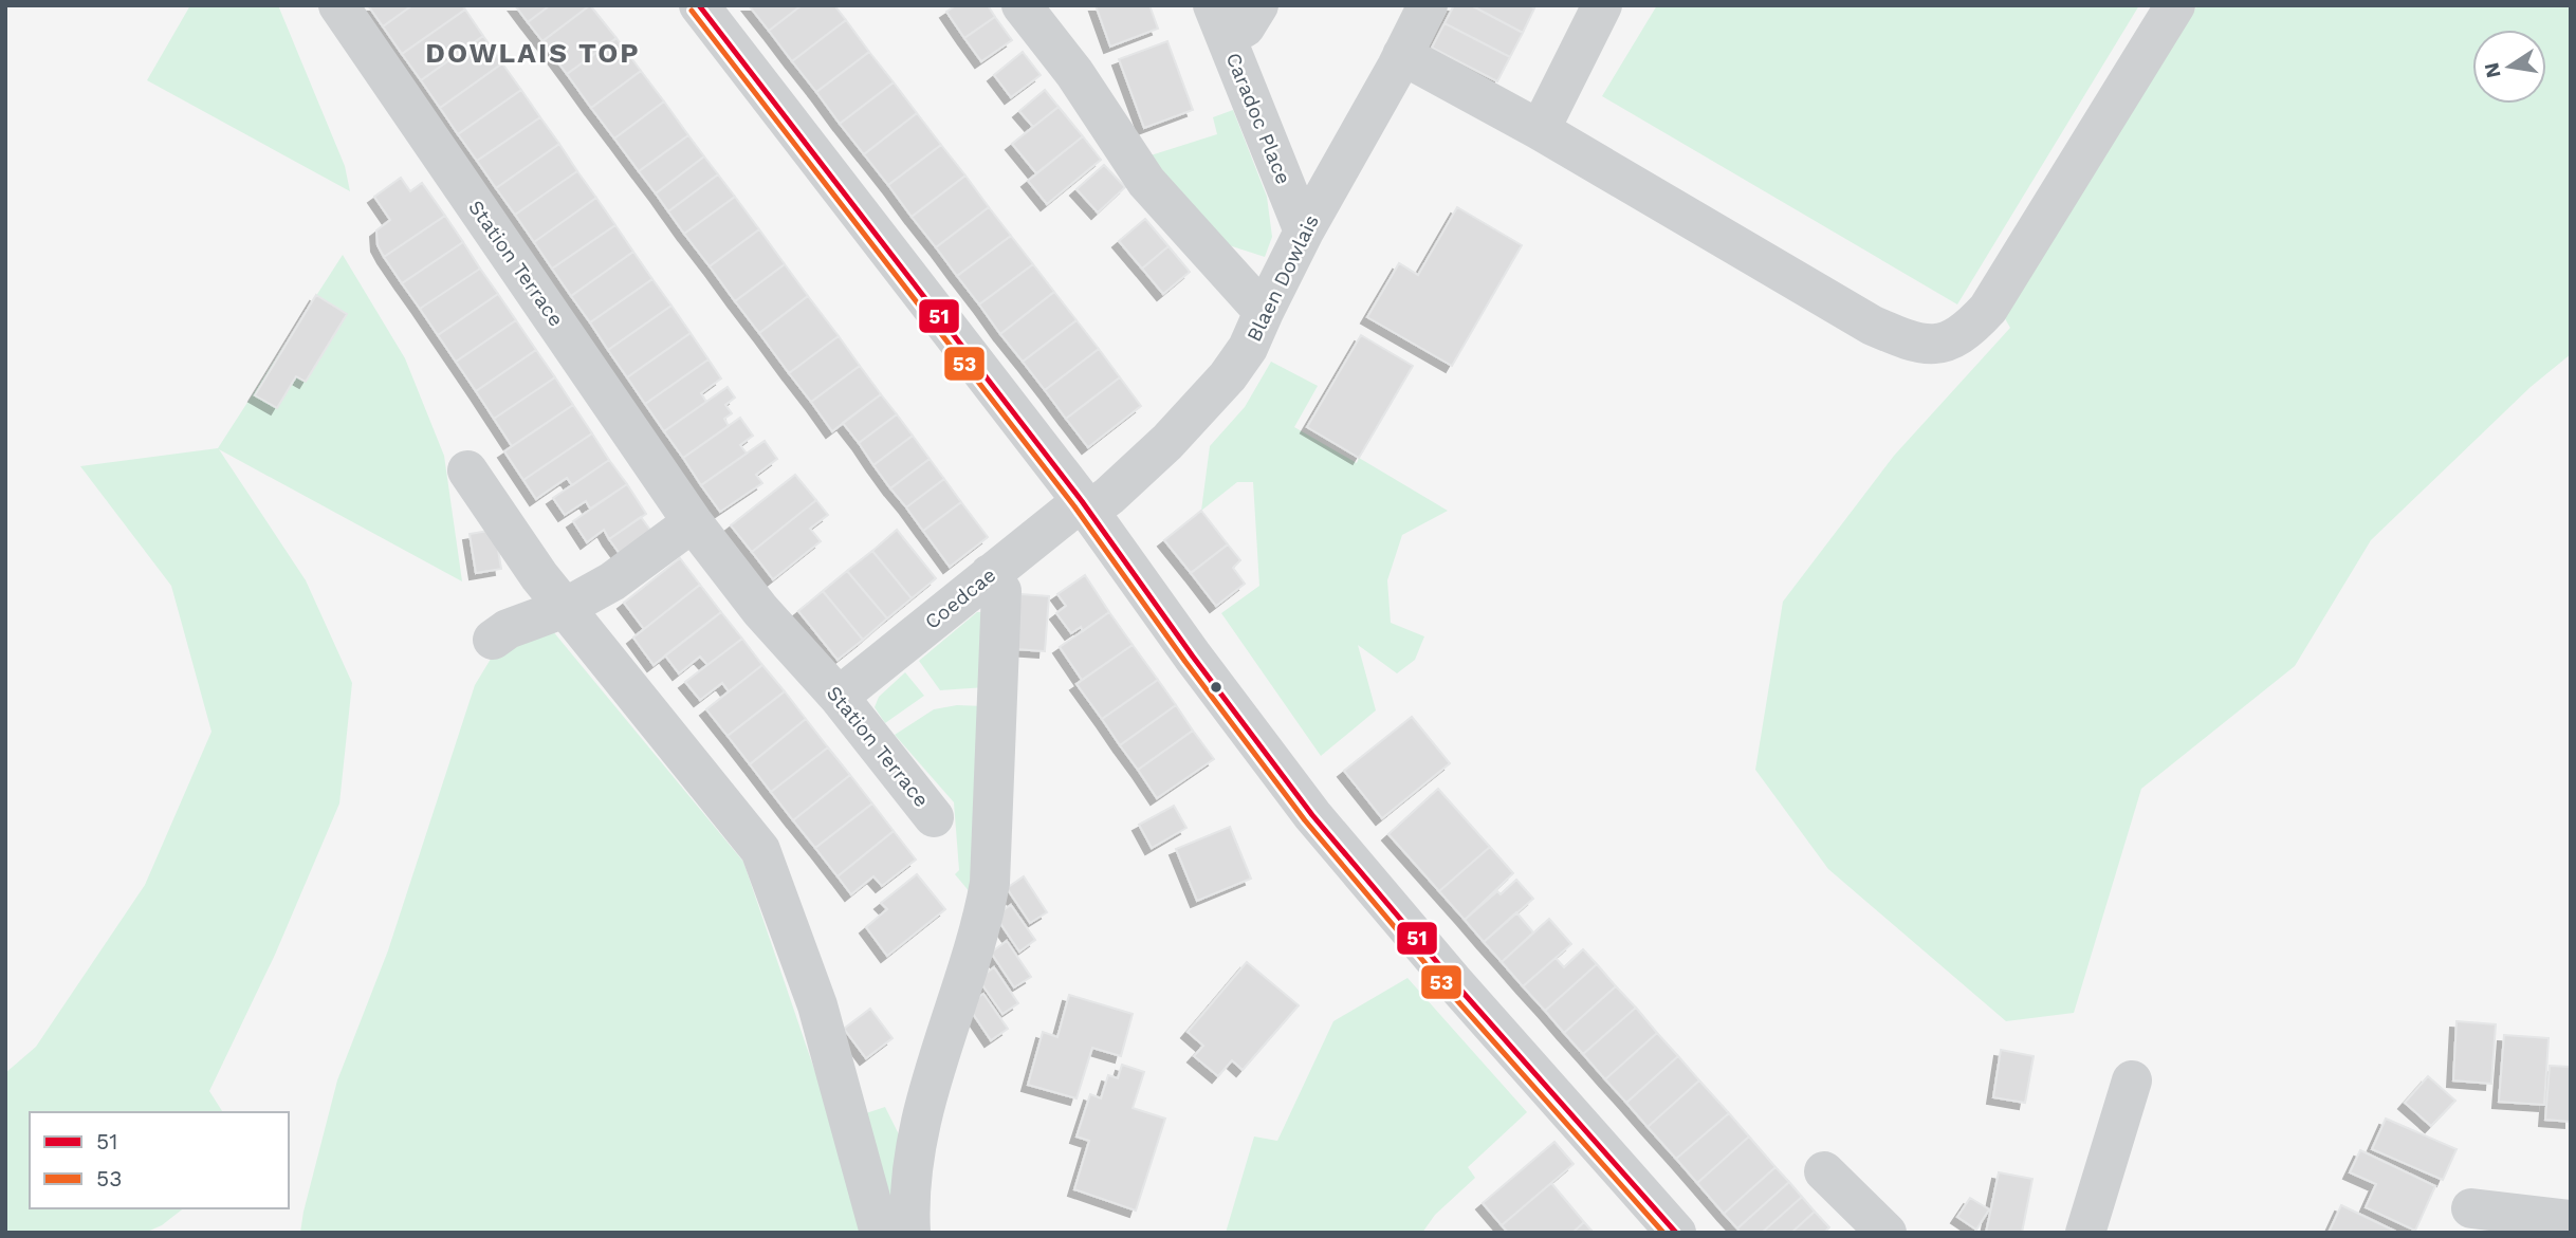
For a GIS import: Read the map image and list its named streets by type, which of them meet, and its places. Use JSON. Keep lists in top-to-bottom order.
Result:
{
  "streets": {
    "street": [
      "Caradoc Place",
      "Station Terrace",
      "Blaen Dowlais",
      "Coedcae"
    ]
  },
  "crossings": [
    ["Caradoc Place", "Blaen Dowlais"],
    ["Station Terrace", "Coedcae"],
    ["Blaen Dowlais", "Coedcae"]
  ],
  "districts": ["DOWLAIS TOP"],
  "lines": ["transit line 51", "transit line 53"],
  "legend": ["51", "53"],
  "north": "left"
}
